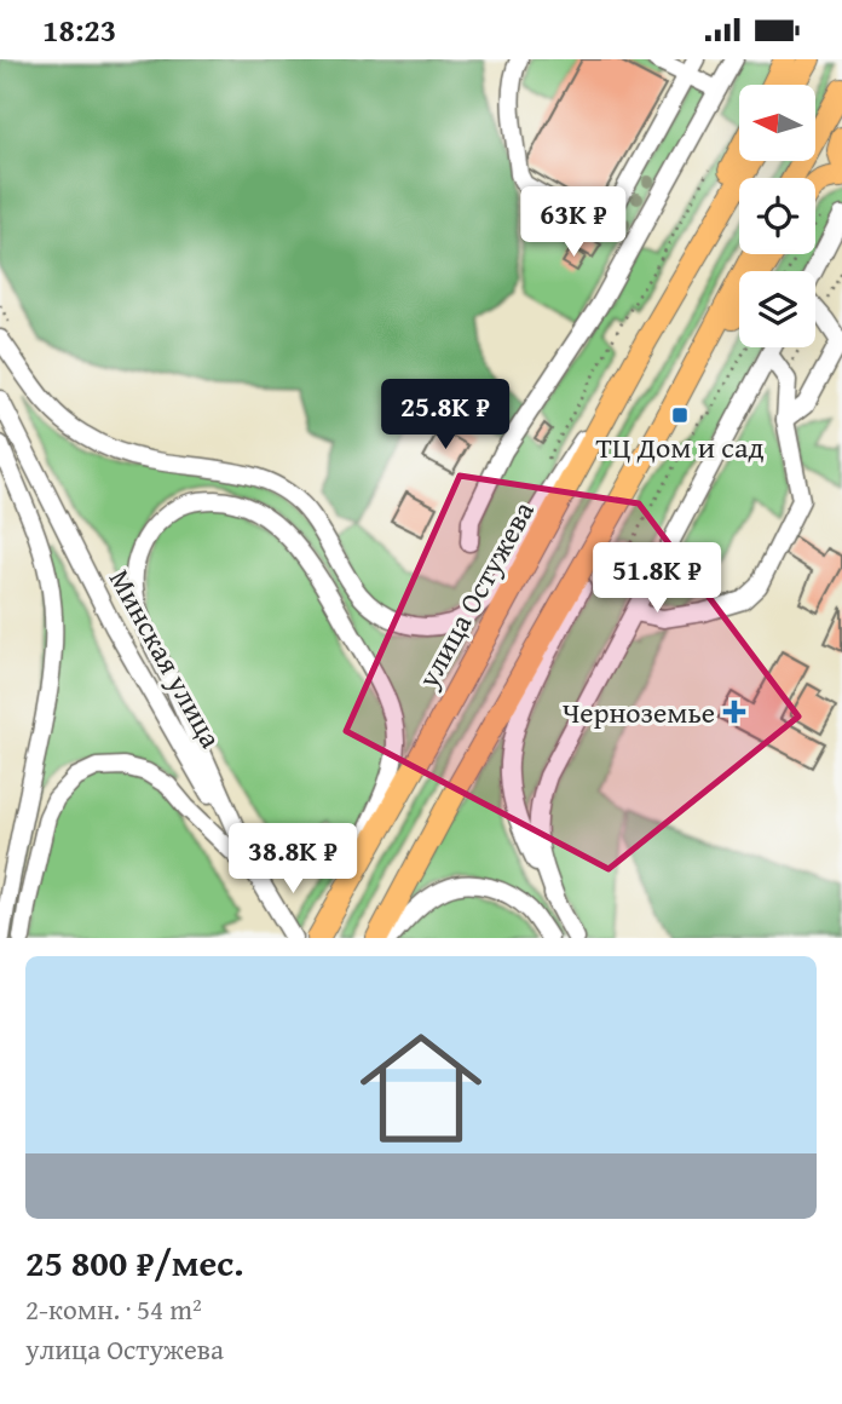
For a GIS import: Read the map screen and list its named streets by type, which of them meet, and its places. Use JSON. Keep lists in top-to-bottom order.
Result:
{
  "streets": {
    "main road": ["улица Остужева"],
    "street": ["Минская улица"]
  },
  "places": {
    "transit": ["ТЦ Дом и сад"],
    "health": ["Черноземье"]
  },
  "north": "left",
  "page": {
    "status": "18:23",
    "price": [
      "63K ₽",
      "25.8K ₽",
      "51.8K ₽",
      "38.8K ₽"
    ],
    "list": [
      {
        "name": "25 800 ₽/мес.",
        "note": "2-комн. · 54 m² · улица Остужева"
      }
    ]
  }
}
